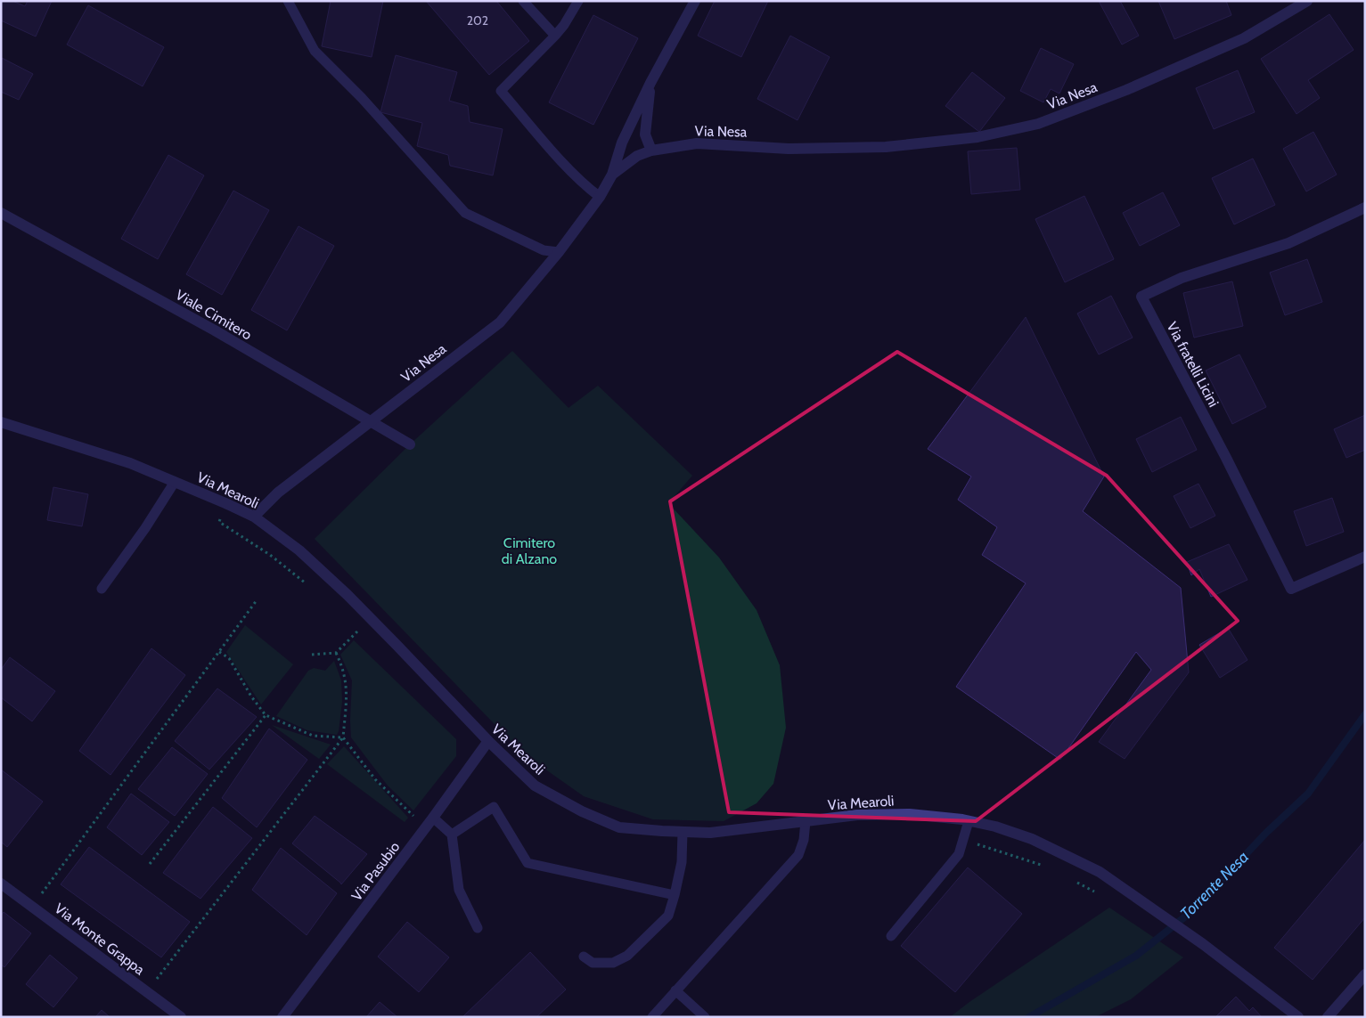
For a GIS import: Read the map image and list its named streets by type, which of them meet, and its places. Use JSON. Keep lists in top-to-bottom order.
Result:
{
  "streets": {
    "street": [
      "Via Nesa",
      "Viale Cimitero",
      "Via fratelli Licini",
      "Via Mearoli",
      "Via Pasubio",
      "Via Monte Grappa"
    ]
  },
  "crossings": [
    ["Via Nesa", "Viale Cimitero"],
    ["Via Nesa", "Via Mearoli"],
    ["Via Mearoli", "Via Pasubio"]
  ],
  "water": ["Torrente Nesa"],
  "parks": ["Cimitero di Alzano"],
  "house_numbers": ["202"]
}
